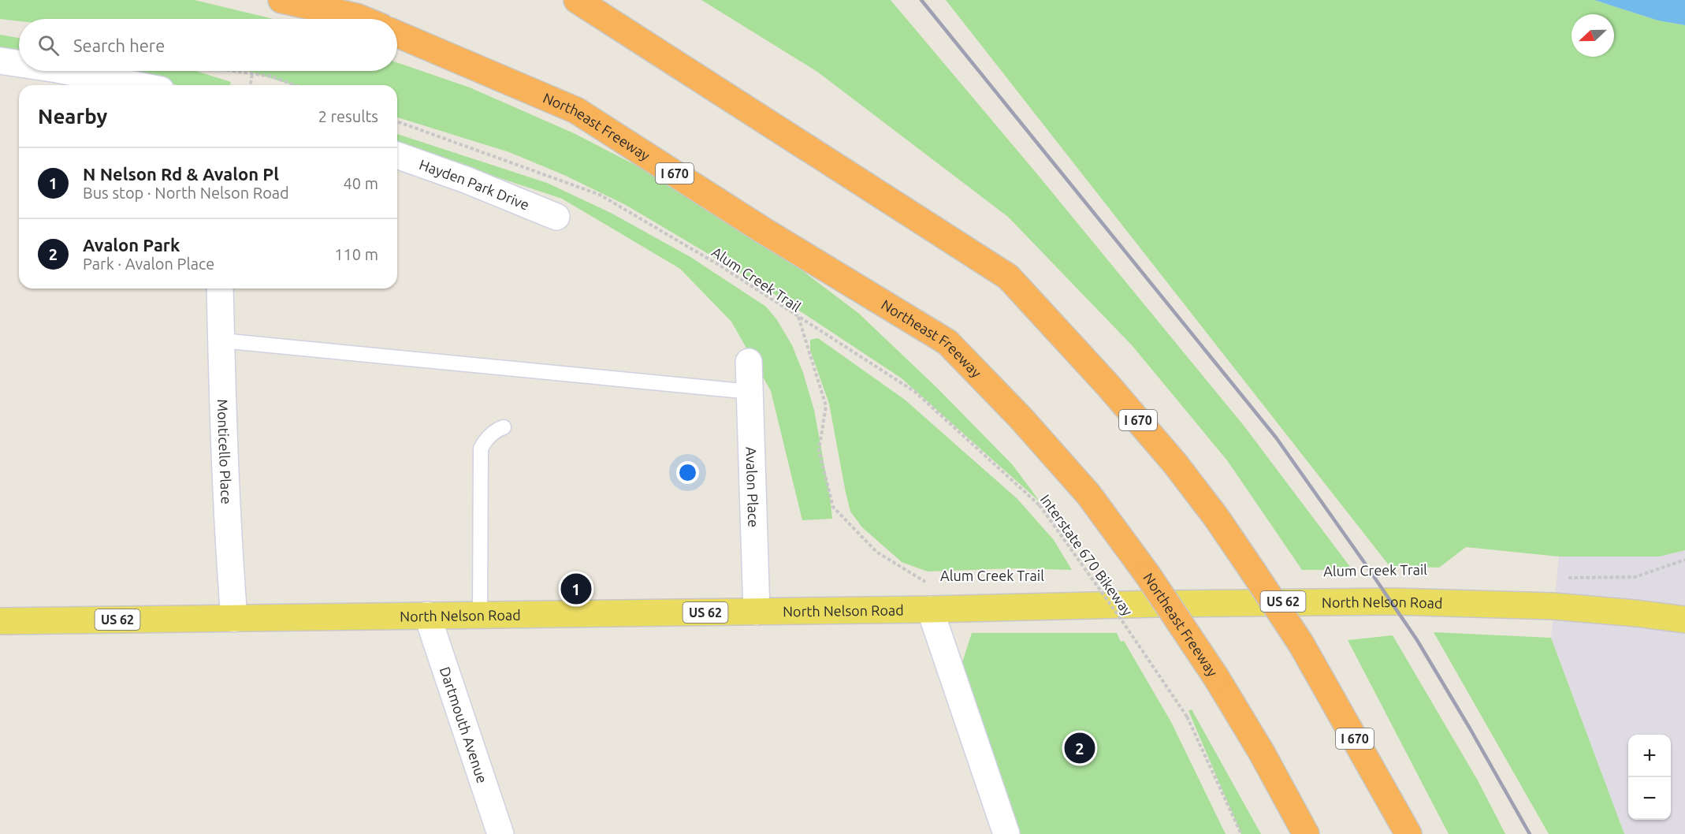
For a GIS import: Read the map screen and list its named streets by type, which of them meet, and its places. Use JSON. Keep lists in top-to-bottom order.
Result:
{
  "streets": {
    "highway": ["Northeast Freeway", "I 670"],
    "main road": ["US 62", "North Nelson Road"],
    "street": [
      "Hayden Park Drive",
      "Monticello Place",
      "Avalon Place",
      "Dartmouth Avenue"
    ],
    "path": ["Alum Creek Trail", "Interstate 670 Bikeway"]
  },
  "crossings": [
    ["Alum Creek Trail", "Interstate 670 Bikeway"],
    ["Alum Creek Trail", "North Nelson Road"],
    ["Monticello Place", "North Nelson Road"],
    ["Avalon Place", "North Nelson Road"],
    ["North Nelson Road", "Dartmouth Avenue"]
  ],
  "north": "left",
  "page": {
    "search": "Search here",
    "heading": ["Nearby", "2 results"],
    "list": [
      {
        "mark": "1",
        "name": "N Nelson Rd & Avalon Pl",
        "note": "Bus stop · North Nelson Road",
        "value": "40 m"
      },
      {
        "mark": "2",
        "name": "Avalon Park",
        "note": "Park · Avalon Place",
        "value": "110 m"
      }
    ],
    "pins": ["1", "2"],
    "map_buttons": ["+", "−"]
  }
}
